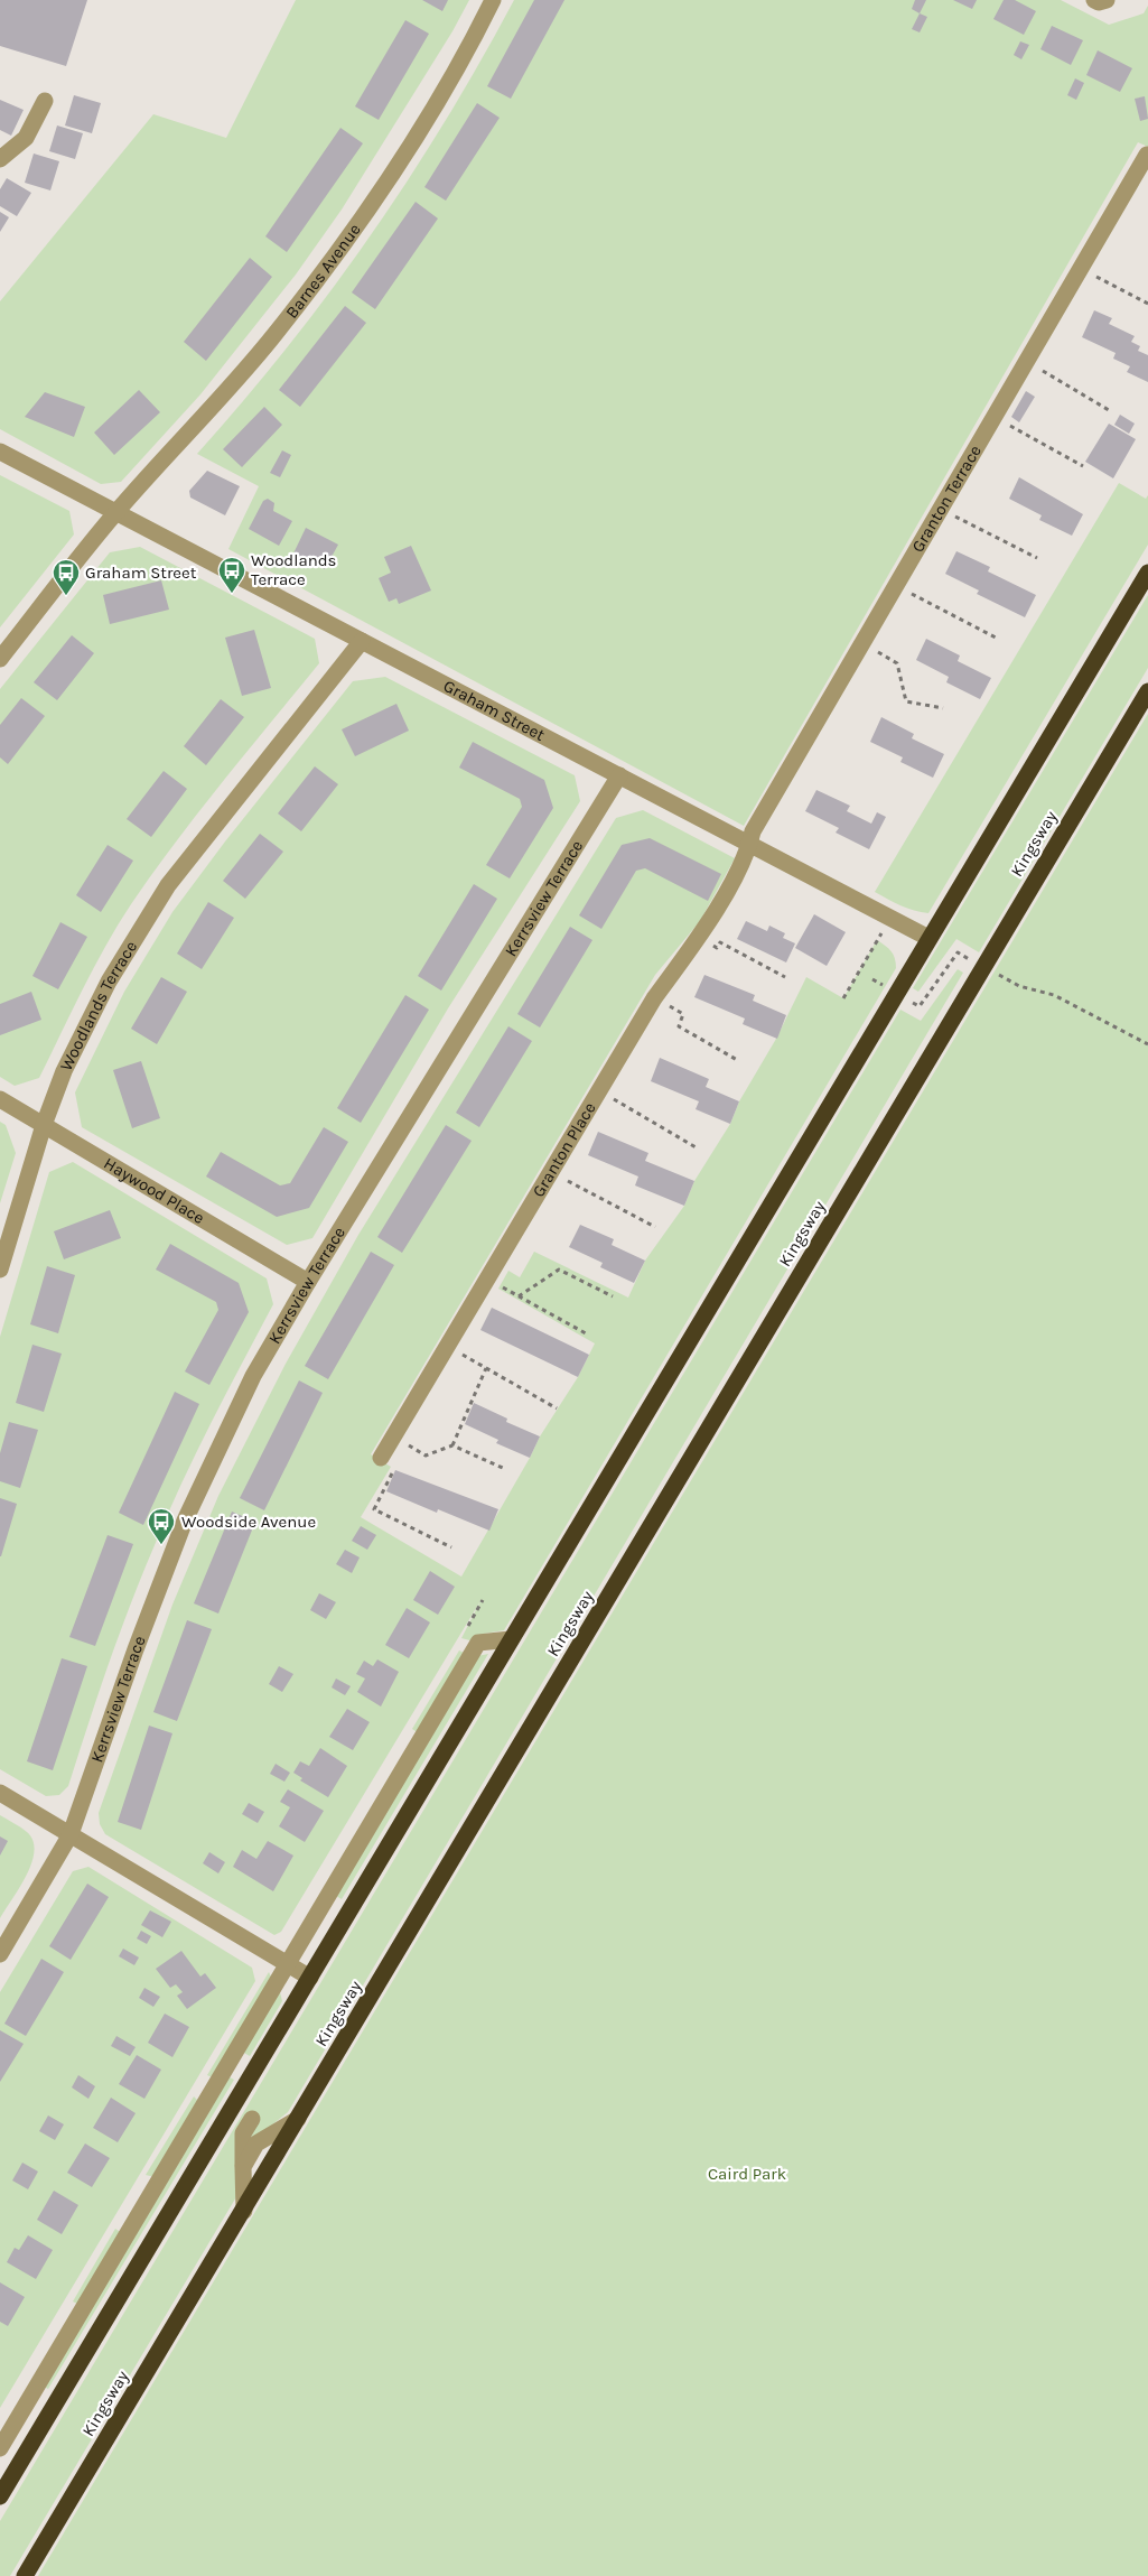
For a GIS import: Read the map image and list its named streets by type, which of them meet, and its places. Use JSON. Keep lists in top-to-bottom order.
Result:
{
  "streets": {
    "highway": ["Kingsway"],
    "street": [
      "Barnes Avenue",
      "Granton Terrace",
      "Graham Street",
      "Kerrsview Terrace",
      "Woodlands Terrace",
      "Granton Place",
      "Haywood Place"
    ]
  },
  "crossings": [
    ["Barnes Avenue", "Graham Street"],
    ["Granton Terrace", "Graham Street"],
    ["Granton Terrace", "Granton Place"],
    ["Graham Street", "Kerrsview Terrace"],
    ["Graham Street", "Woodlands Terrace"],
    ["Graham Street", "Granton Place"],
    ["Kerrsview Terrace", "Haywood Place"],
    ["Woodlands Terrace", "Haywood Place"]
  ],
  "parks": ["Caird Park"],
  "places": {
    "bus stop": ["Woodlands Terrace", "Graham Street", "Woodside Avenue"]
  }
}
